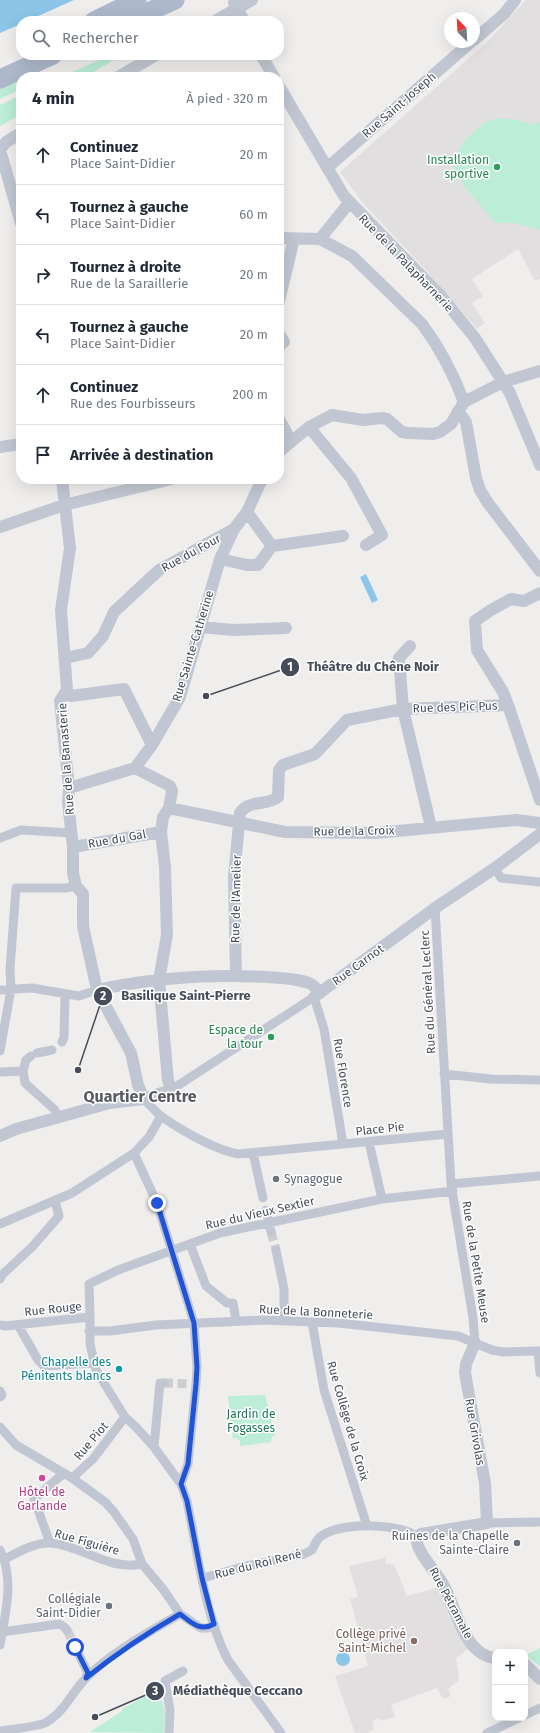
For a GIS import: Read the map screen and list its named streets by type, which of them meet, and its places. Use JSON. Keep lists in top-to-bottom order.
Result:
{
  "streets": {
    "street": [
      "Rue Saint-Joseph",
      "Rue de la Palapharnerie",
      "Rue du Four",
      "Rue Sainte-Catherine",
      "Rue des Pic Pus",
      "Rue de la Banasterie",
      "Rue de la Croix",
      "Rue du Gal",
      "Rue de l'Amelier",
      "Rue Carnot",
      "Rue du Général Leclerc",
      "Rue Florence",
      "Place Pie",
      "Rue du Vieux Sextier",
      "Rue de la Petite Meuse",
      "Rue Rouge",
      "Rue de la Bonneterie",
      "Rue Collège de la Croix",
      "Rue Grivolas",
      "Rue Piot",
      "Rue Figuière",
      "Rue du Roi René",
      "Rue Pétramale"
    ]
  },
  "crossings": [
    ["Rue Saint-Joseph", "Rue de la Palapharnerie"],
    ["Rue du Four", "Rue Sainte-Catherine"],
    ["Rue du Four", "Rue de la Banasterie"],
    ["Rue des Pic Pus", "Rue de la Croix"],
    ["Rue des Pic Pus", "Rue de l'Amelier"],
    ["Rue de la Banasterie", "Rue du Gal"],
    ["Rue de la Banasterie", "Place Pie"],
    ["Rue de la Croix", "Rue de l'Amelier"],
    ["Rue Carnot", "Rue du Général Leclerc"],
    ["Rue Carnot", "Rue Florence"],
    ["Rue du Général Leclerc", "Place Pie"],
    ["Rue du Général Leclerc", "Rue de la Petite Meuse"],
    ["Rue Florence", "Place Pie"],
    ["Place Pie", "Rue de la Petite Meuse"],
    ["Rue du Vieux Sextier", "Rue de la Petite Meuse"],
    ["Rue du Vieux Sextier", "Rue Rouge"],
    ["Rue de la Petite Meuse", "Rue de la Bonneterie"],
    ["Rue de la Petite Meuse", "Rue Grivolas"],
    ["Rue Rouge", "Rue de la Bonneterie"],
    ["Rue de la Bonneterie", "Rue Collège de la Croix"],
    ["Rue de la Bonneterie", "Rue Grivolas"],
    ["Rue Collège de la Croix", "Rue du Roi René"],
    ["Rue du Roi René", "Rue Pétramale"]
  ],
  "districts": ["Quartier Centre"],
  "parks": ["Jardin de Fogasses"],
  "places": [
    "Installation sportive",
    "Théâtre du Chêne Noir",
    "Espace de la tour",
    "Basilique Saint-Pierre",
    "Synagogue",
    "Chapelle des Pénitents blancs",
    "Hôtel de Garlande",
    "Ruines de la Chapelle Sainte-Claire",
    "Collégiale Saint-Didier",
    "Collège privé Saint-Michel",
    "Médiathèque Ceccano"
  ],
  "north": "top left",
  "page": {
    "search": "Rechercher",
    "heading": ["4 min", "À pied · 320 m"],
    "list": [
      ["Continuez", "Place Saint-Didier", "20 m"],
      ["Tournez à gauche", "Place Saint-Didier", "60 m"],
      ["Tournez à droite", "Rue de la Saraillerie", "20 m"],
      ["Tournez à gauche", "Place Saint-Didier", "20 m"],
      ["Continuez", "Rue des Fourbisseurs", "200 m"],
      "Arrivée à destination"
    ],
    "map_buttons": ["+", "−"]
  }
}
